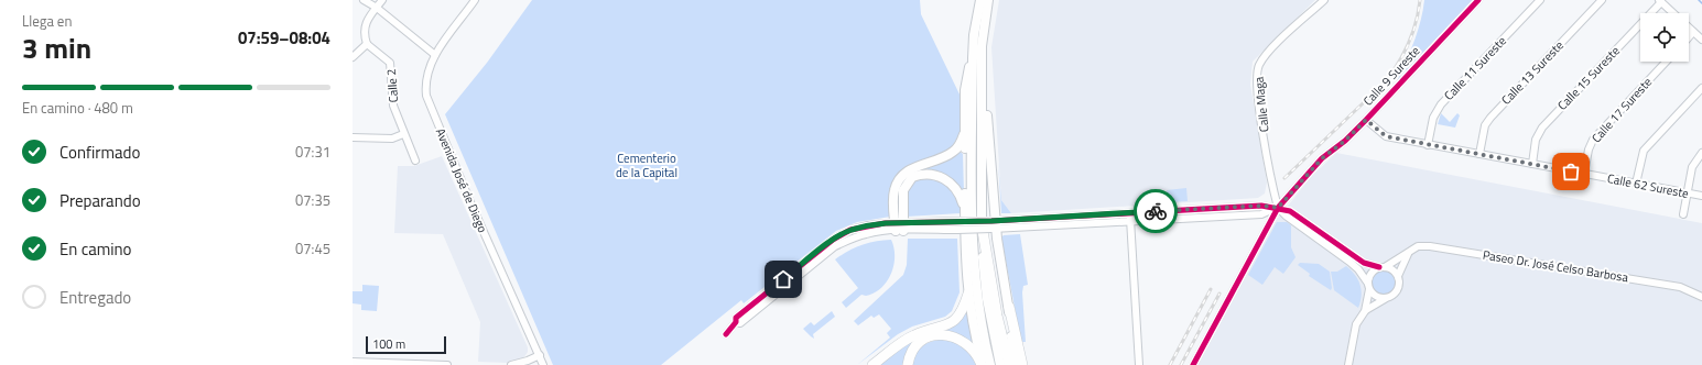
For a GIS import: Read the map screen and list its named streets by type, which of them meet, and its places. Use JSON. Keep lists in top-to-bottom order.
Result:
{
  "streets": {
    "street": [
      "Calle 11 Sureste",
      "Calle 13 Sureste",
      "Calle 9 Sureste",
      "Calle 15 Sureste",
      "Calle 2",
      "Calle Maga",
      "Calle 17 Sureste",
      "Avenida José de Diego",
      "Calle 62 Sureste",
      "Paseo Dr. José Celso Barbosa"
    ]
  },
  "crossings": [
    ["Calle 11 Sureste", "Calle 62 Sureste"],
    ["Calle 13 Sureste", "Calle 62 Sureste"],
    ["Calle 9 Sureste", "Calle Maga"],
    ["Calle 9 Sureste", "Calle 62 Sureste"],
    ["Calle 15 Sureste", "Calle 62 Sureste"],
    ["Calle 17 Sureste", "Calle 62 Sureste"]
  ],
  "parks": ["Cementerio de la Capital"],
  "scale_bar": "100 m",
  "page": {
    "heading": ["3 min", "Llega en", "07:59–08:04"],
    "bar": "En camino · 480 m",
    "list": [
      ["Confirmado", "07:31"],
      ["Preparando", "07:35"],
      ["En camino", "07:45"],
      "Entregado"
    ],
    "scale": "100 m"
  }
}
